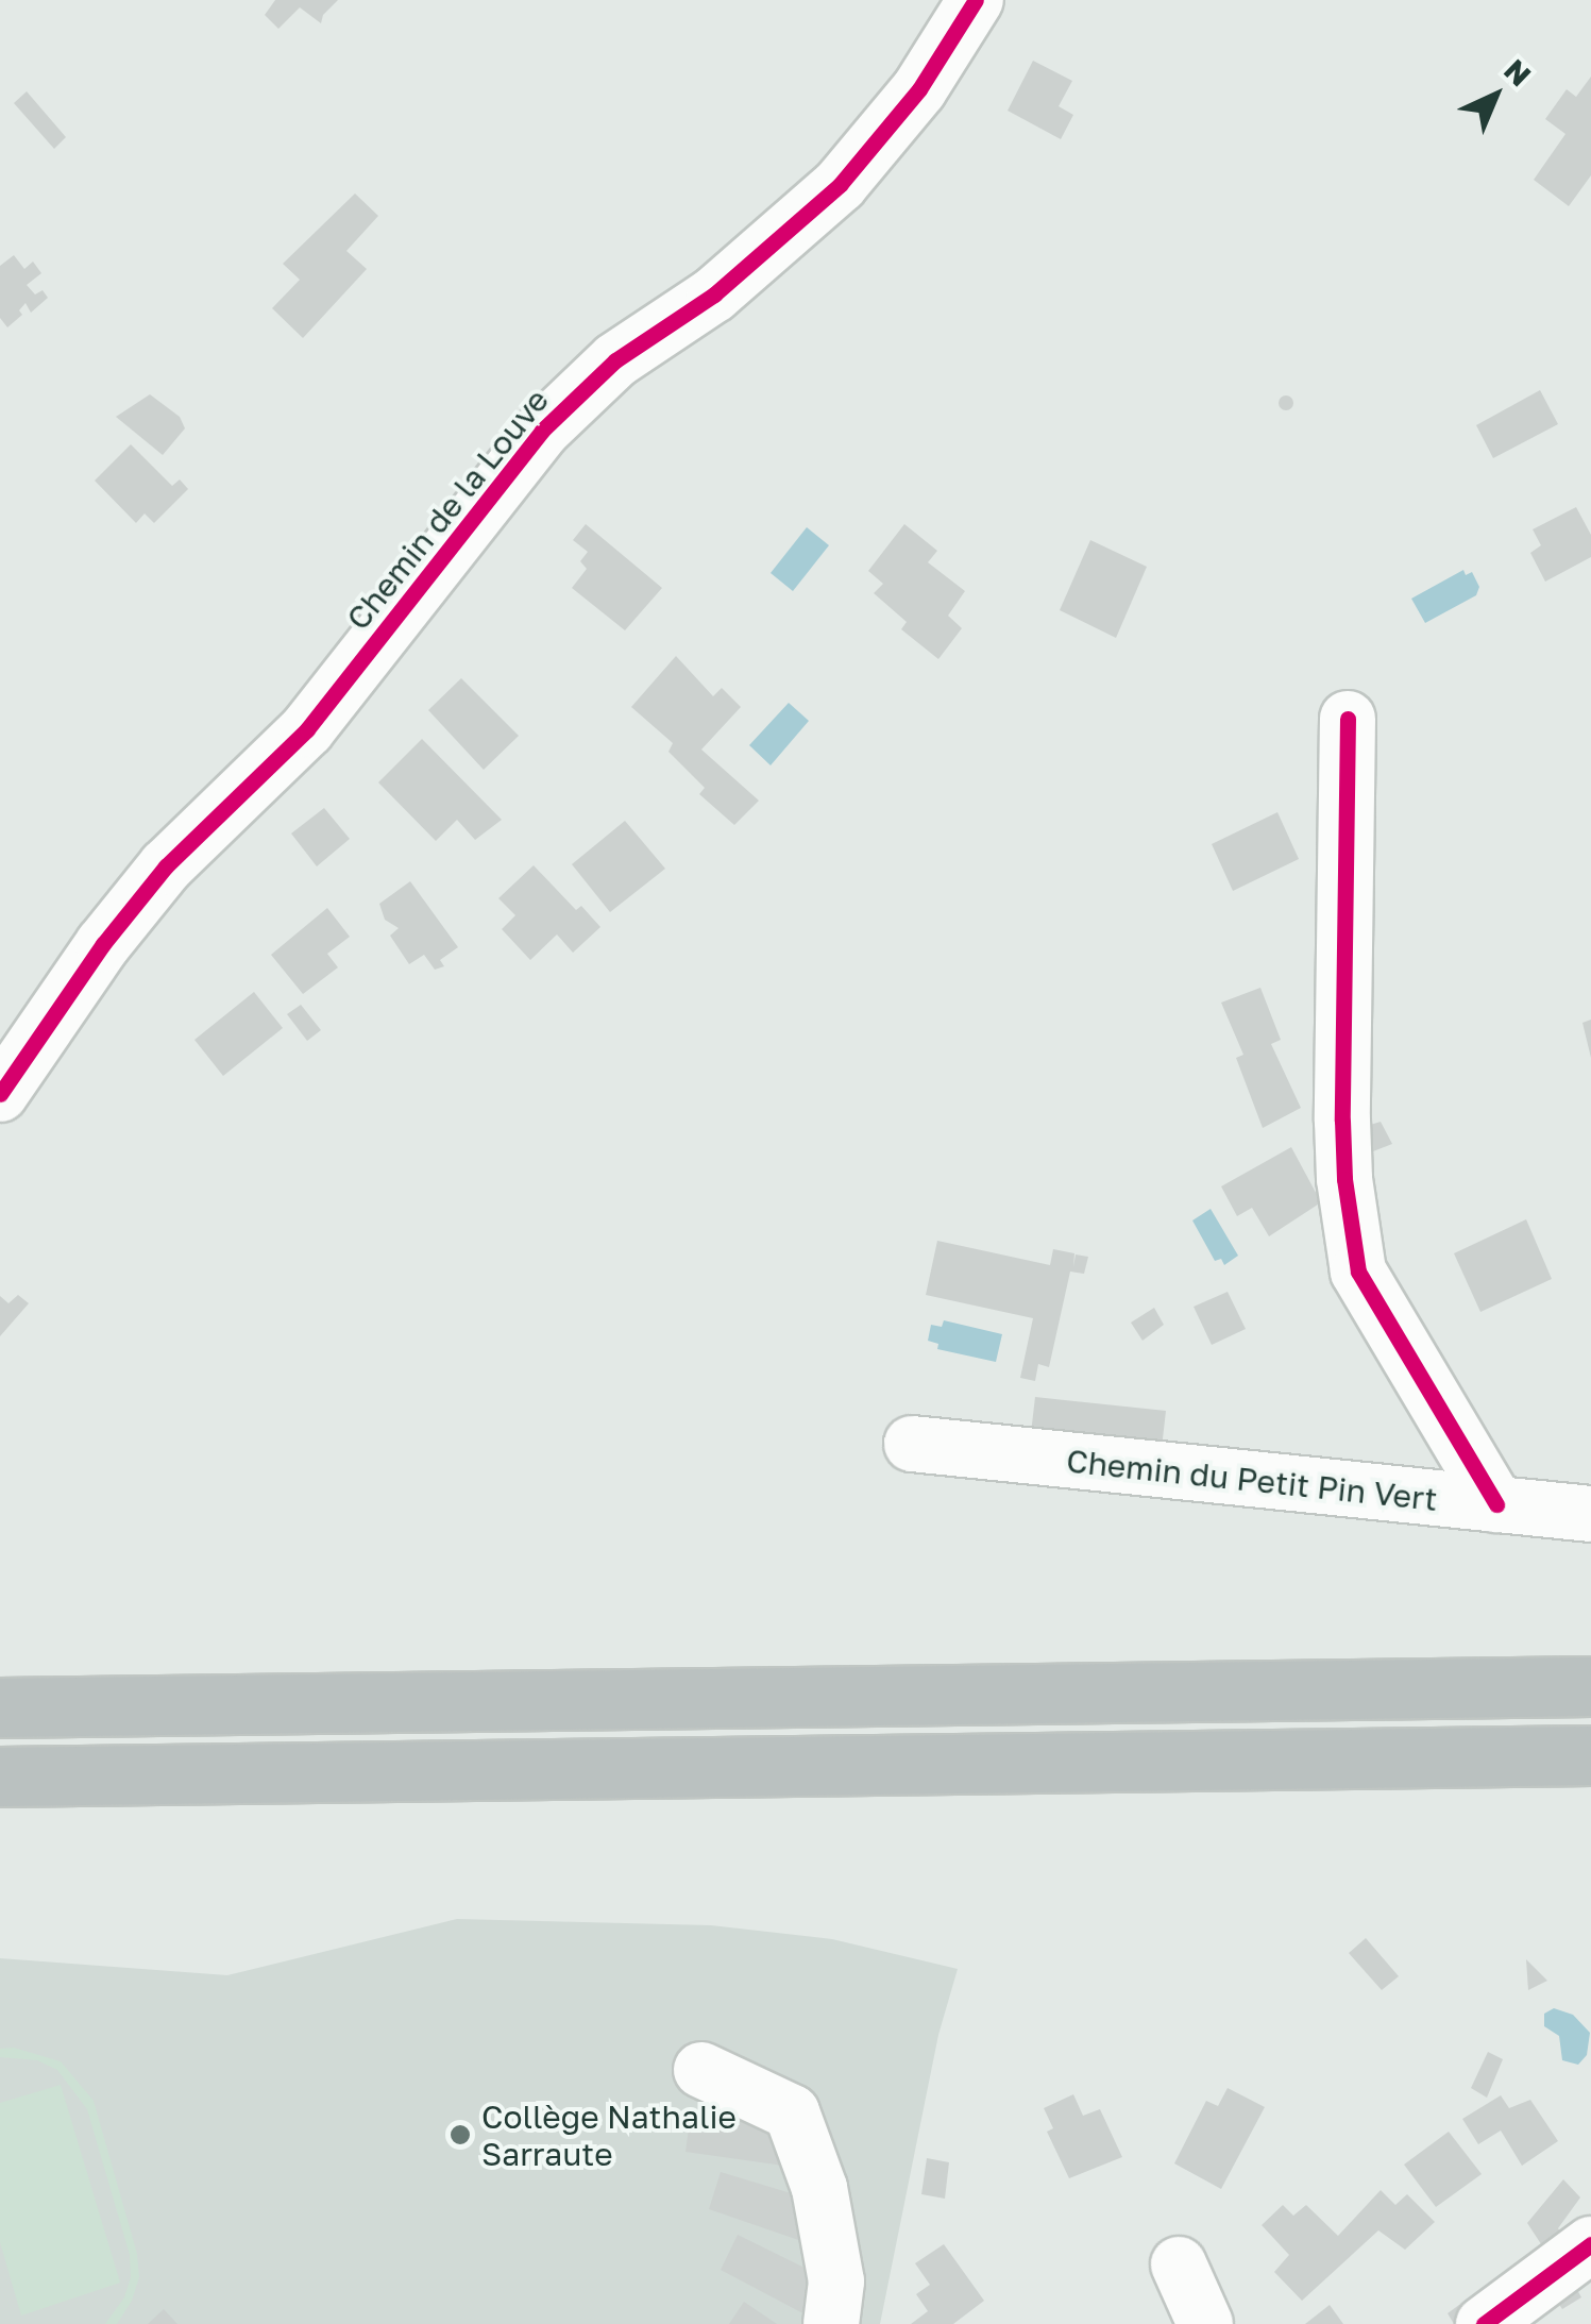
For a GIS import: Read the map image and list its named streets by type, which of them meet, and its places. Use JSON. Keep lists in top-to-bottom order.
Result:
{
  "streets": {
    "street": ["Chemin de la Louve", "Chemin du Petit Pin Vert"]
  },
  "places": ["Collège Nathalie Sarraute"],
  "north": "top right"
}
